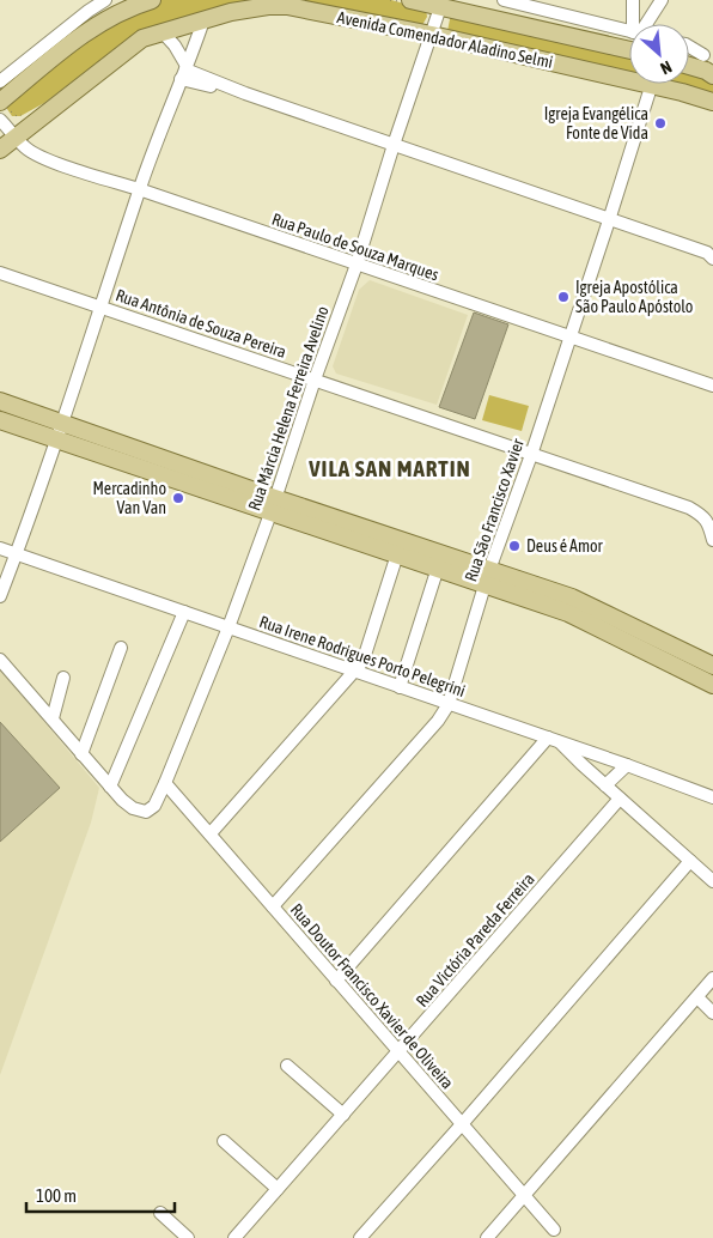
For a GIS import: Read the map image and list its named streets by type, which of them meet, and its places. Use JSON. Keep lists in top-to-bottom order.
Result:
{
  "streets": {
    "main road": ["Avenida Comendador Aladino Selmi"],
    "street": [
      "Rua Paulo de Souza Marques",
      "Rua Antônia de Souza Pereira",
      "Rua Márcia Helena Ferreira Avelino",
      "Rua São Francisco Xavier",
      "Rua Irene Rodrigues Porto Pelegrini",
      "Rua Victória Pareda Ferreira",
      "Rua Doutor Francisco Xavier de Oliveira"
    ]
  },
  "crossings": [
    ["Avenida Comendador Aladino Selmi", "Rua Paulo de Souza Marques"],
    ["Avenida Comendador Aladino Selmi", "Rua Márcia Helena Ferreira Avelino"],
    ["Rua Paulo de Souza Marques", "Rua Márcia Helena Ferreira Avelino"],
    ["Rua Paulo de Souza Marques", "Rua São Francisco Xavier"],
    ["Rua Antônia de Souza Pereira", "Rua Márcia Helena Ferreira Avelino"],
    ["Rua Antônia de Souza Pereira", "Rua São Francisco Xavier"],
    ["Rua Márcia Helena Ferreira Avelino", "Rua Irene Rodrigues Porto Pelegrini"],
    ["Rua Márcia Helena Ferreira Avelino", "Rua Doutor Francisco Xavier de Oliveira"],
    ["Rua São Francisco Xavier", "Rua Irene Rodrigues Porto Pelegrini"],
    ["Rua São Francisco Xavier", "Rua Doutor Francisco Xavier de Oliveira"],
    ["Rua Victória Pareda Ferreira", "Rua Doutor Francisco Xavier de Oliveira"]
  ],
  "districts": ["VILA SAN MARTIN"],
  "places": [
    "Igreja Evangélica Fonte de Vida",
    "Igreja Apostólica São Paulo Apóstolo",
    "Mercadinho Van Van",
    "Deus é Amor"
  ],
  "scale_bar": "100 m",
  "north": "bottom right"
}
